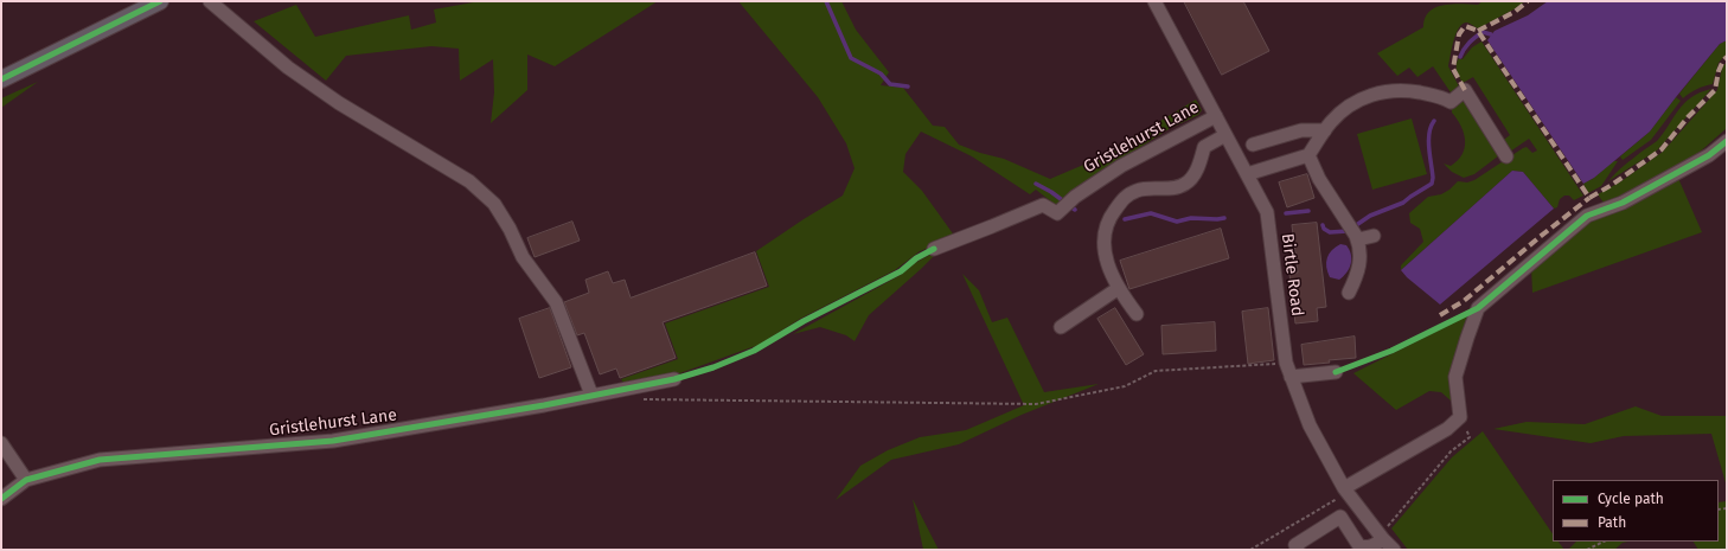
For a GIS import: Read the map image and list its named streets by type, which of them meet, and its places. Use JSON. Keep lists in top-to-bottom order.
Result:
{
  "streets": {
    "street": ["Gristlehurst Lane", "Birtle Road"]
  },
  "crossings": [
    ["Gristlehurst Lane", "Birtle Road"]
  ],
  "legend": ["Cycle path", "Path"]
}
